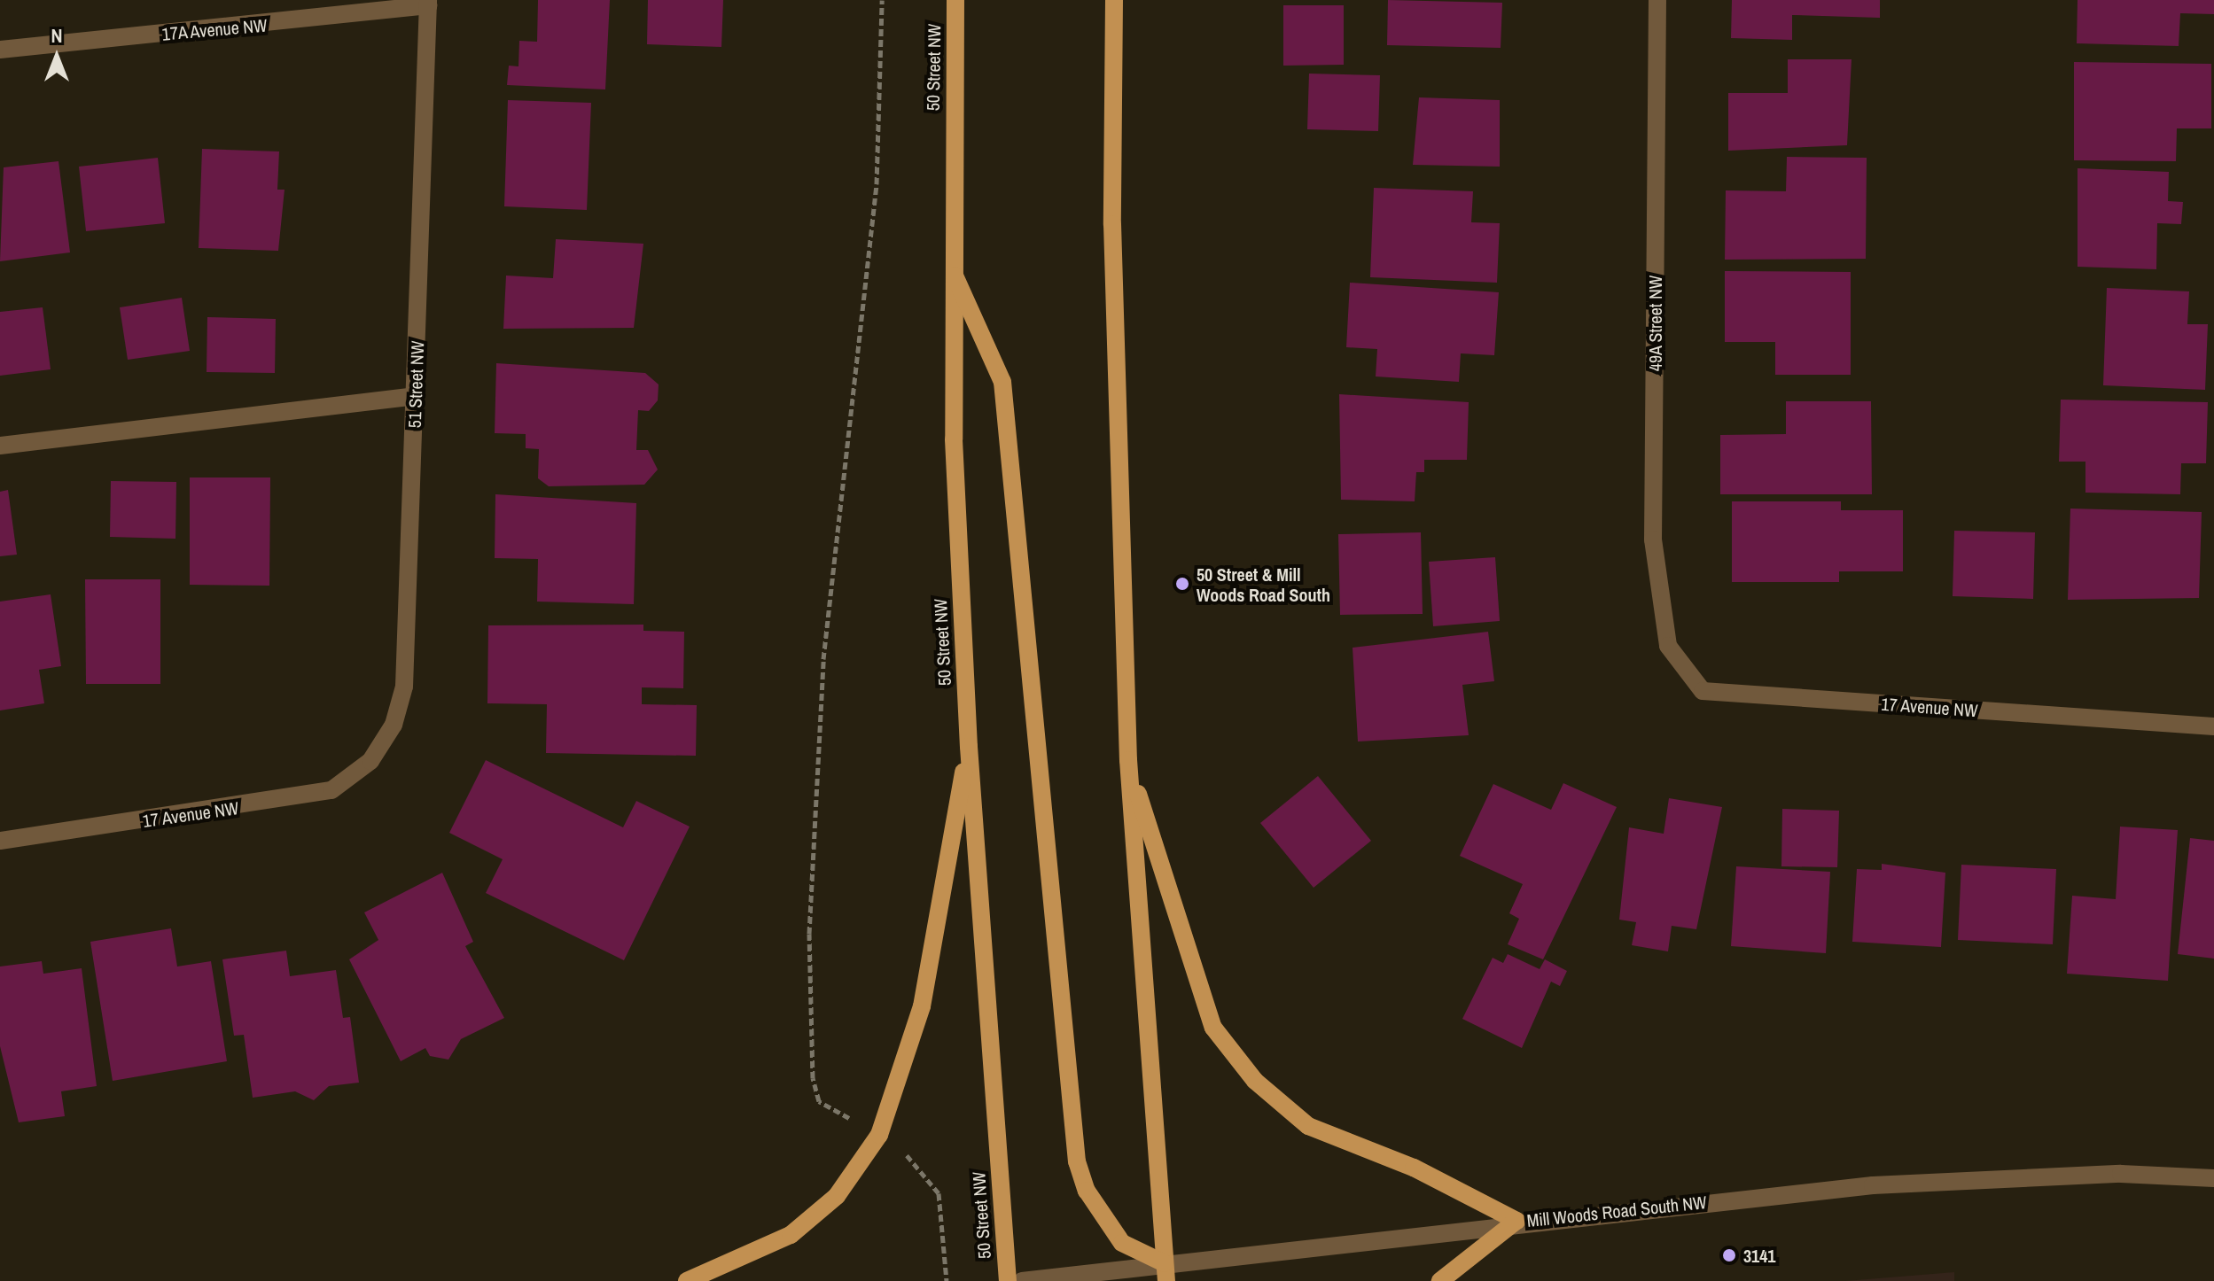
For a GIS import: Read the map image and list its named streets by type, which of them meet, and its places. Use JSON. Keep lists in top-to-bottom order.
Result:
{
  "streets": {
    "main road": ["50 Street NW"],
    "street": [
      "17A Avenue NW",
      "49A Street NW",
      "51 Street NW",
      "17 Avenue NW",
      "Mill Woods Road South NW"
    ]
  },
  "crossings": [
    ["17A Avenue NW", "51 Street NW"],
    ["49A Street NW", "17 Avenue NW"],
    ["51 Street NW", "17 Avenue NW"]
  ],
  "places": ["50 Street & Mill Woods Road South", "3141"],
  "north": "top"
}
